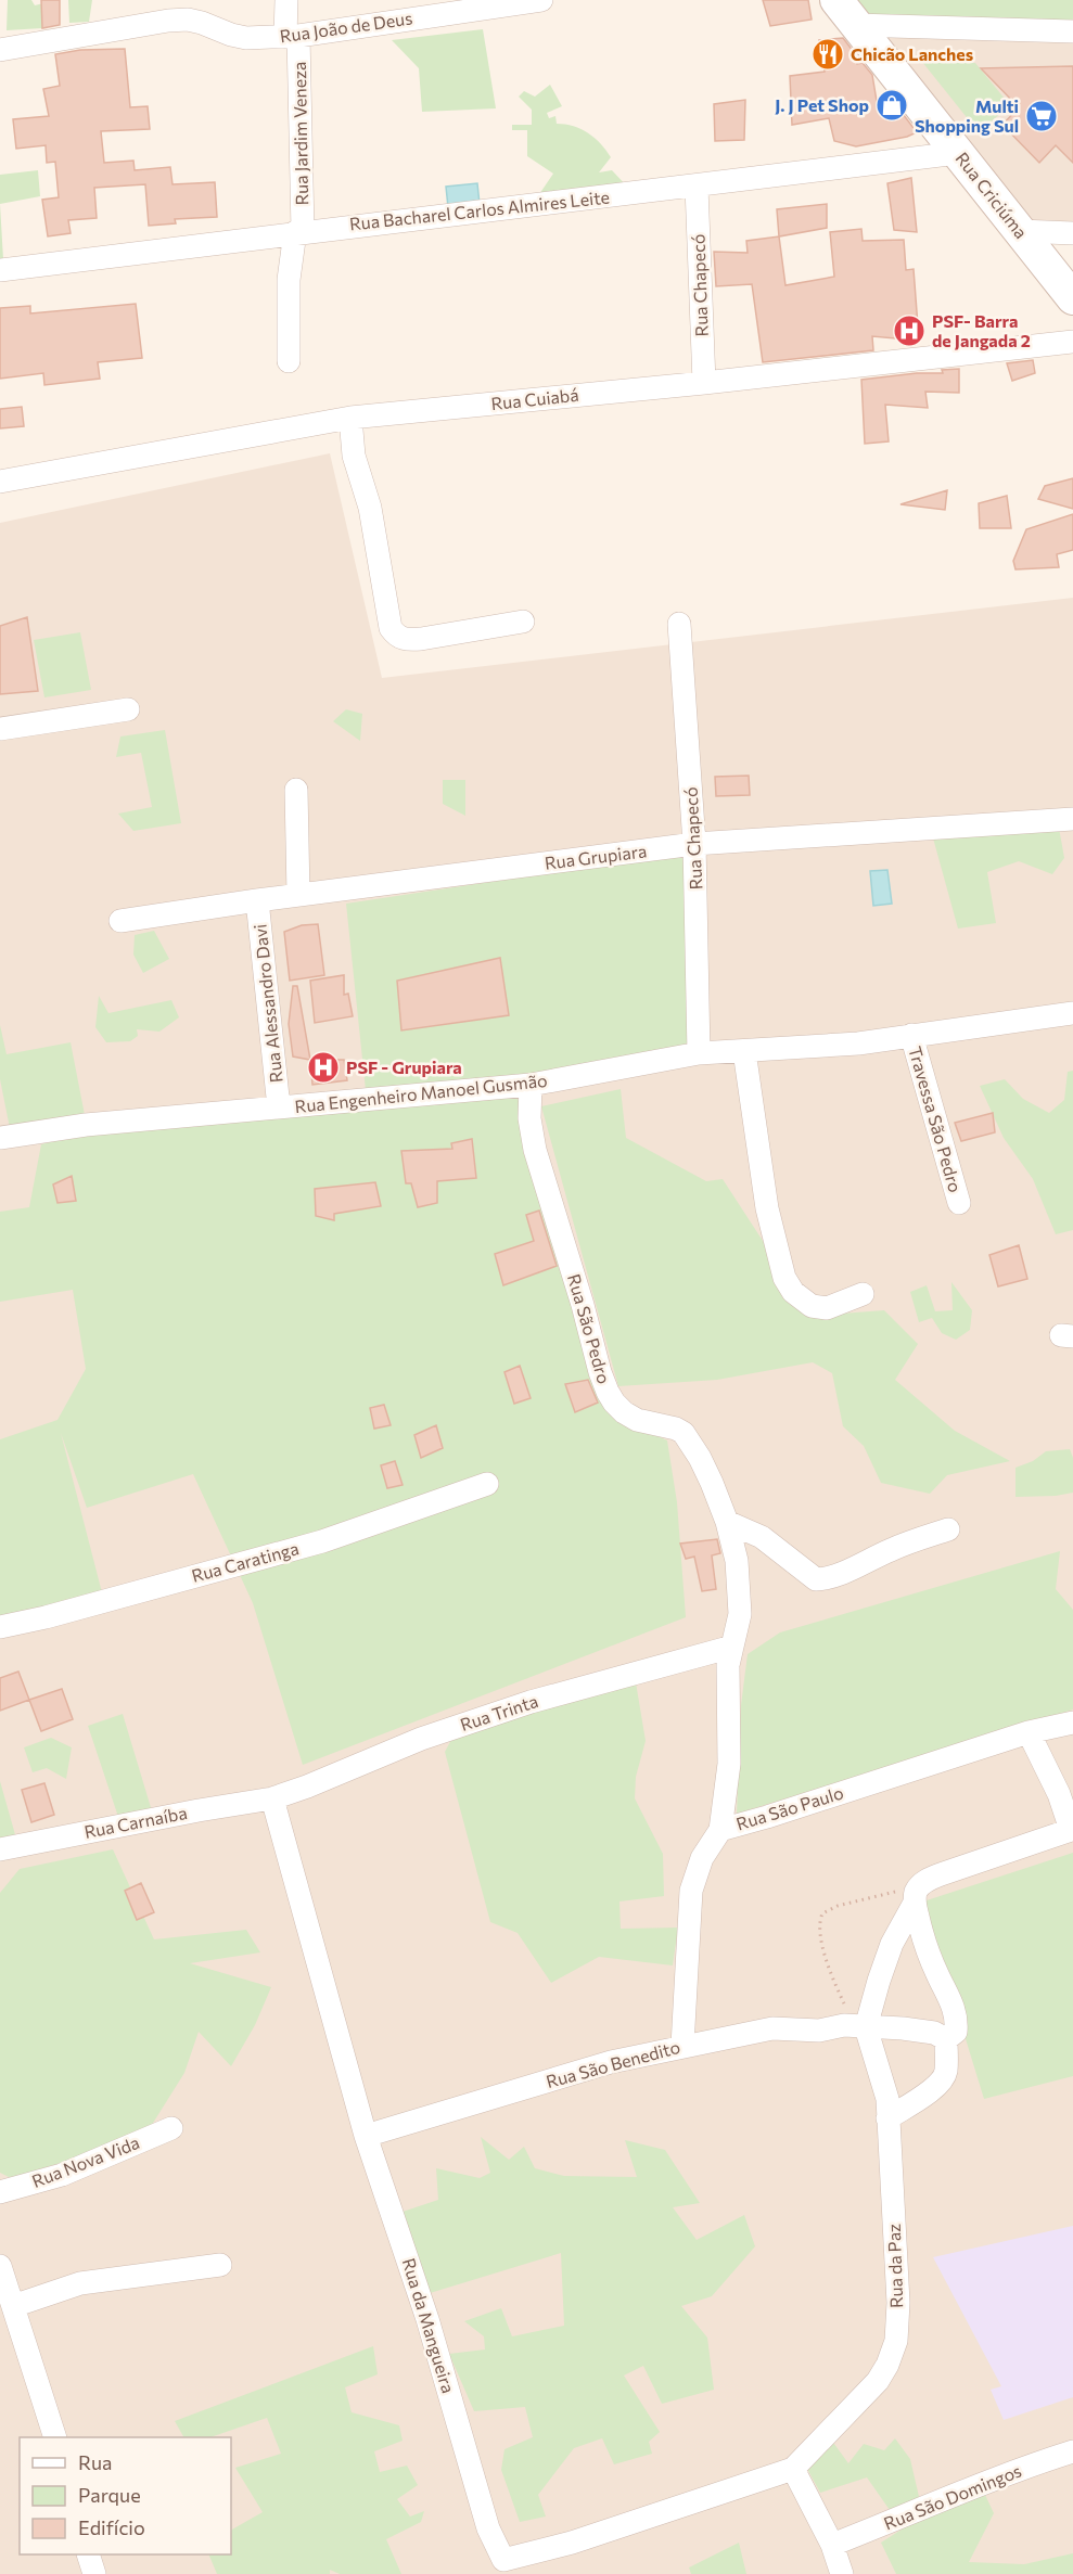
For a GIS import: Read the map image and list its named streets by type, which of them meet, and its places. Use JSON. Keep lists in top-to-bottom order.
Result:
{
  "streets": {
    "main road": ["Rua Criciúma"],
    "street": [
      "Rua João de Deus",
      "Rua Jardim Veneza",
      "Rua Bacharel Carlos Almires Leite",
      "Rua Chapecó",
      "Rua Cuiabá",
      "Rua Grupiara",
      "Rua Alessandro Davi",
      "Rua Engenheiro Manoel Gusmão",
      "Travessa São Pedro",
      "Rua São Pedro",
      "Rua Caratinga",
      "Rua Trinta",
      "Rua São Paulo",
      "Rua Carnaíba",
      "Rua São Benedito",
      "Rua Nova Vida",
      "Rua da Paz",
      "Rua da Mangueira",
      "Rua São Domingos"
    ]
  },
  "crossings": [
    ["Rua João de Deus", "Rua Jardim Veneza"],
    ["Rua Jardim Veneza", "Rua Bacharel Carlos Almires Leite"],
    ["Rua Criciúma", "Rua Bacharel Carlos Almires Leite"],
    ["Rua Bacharel Carlos Almires Leite", "Rua Chapecó"],
    ["Rua Chapecó", "Rua Cuiabá"],
    ["Rua Chapecó", "Rua Grupiara"],
    ["Rua Chapecó", "Rua Engenheiro Manoel Gusmão"],
    ["Rua Grupiara", "Rua Alessandro Davi"],
    ["Rua Alessandro Davi", "Rua Engenheiro Manoel Gusmão"],
    ["Rua Engenheiro Manoel Gusmão", "Travessa São Pedro"],
    ["Rua Engenheiro Manoel Gusmão", "Rua São Pedro"],
    ["Rua São Pedro", "Rua Trinta"],
    ["Rua São Pedro", "Rua São Paulo"],
    ["Rua Trinta", "Rua Carnaíba"],
    ["Rua Trinta", "Rua da Mangueira"],
    ["Rua São Paulo", "Rua São Benedito"],
    ["Rua Carnaíba", "Rua da Mangueira"],
    ["Rua São Benedito", "Rua da Paz"],
    ["Rua São Benedito", "Rua da Mangueira"],
    ["Rua da Paz", "Rua da Mangueira"]
  ],
  "places": {
    "restaurant": ["Chicão Lanches"],
    "shop": ["J. J Pet Shop"],
    "supermarket": ["Multi Shopping Sul"],
    "hospital": ["PSF- Barra de Jangada 2", "PSF - Grupiara"]
  },
  "legend": ["Rua", "Parque", "Edifício"]
}
